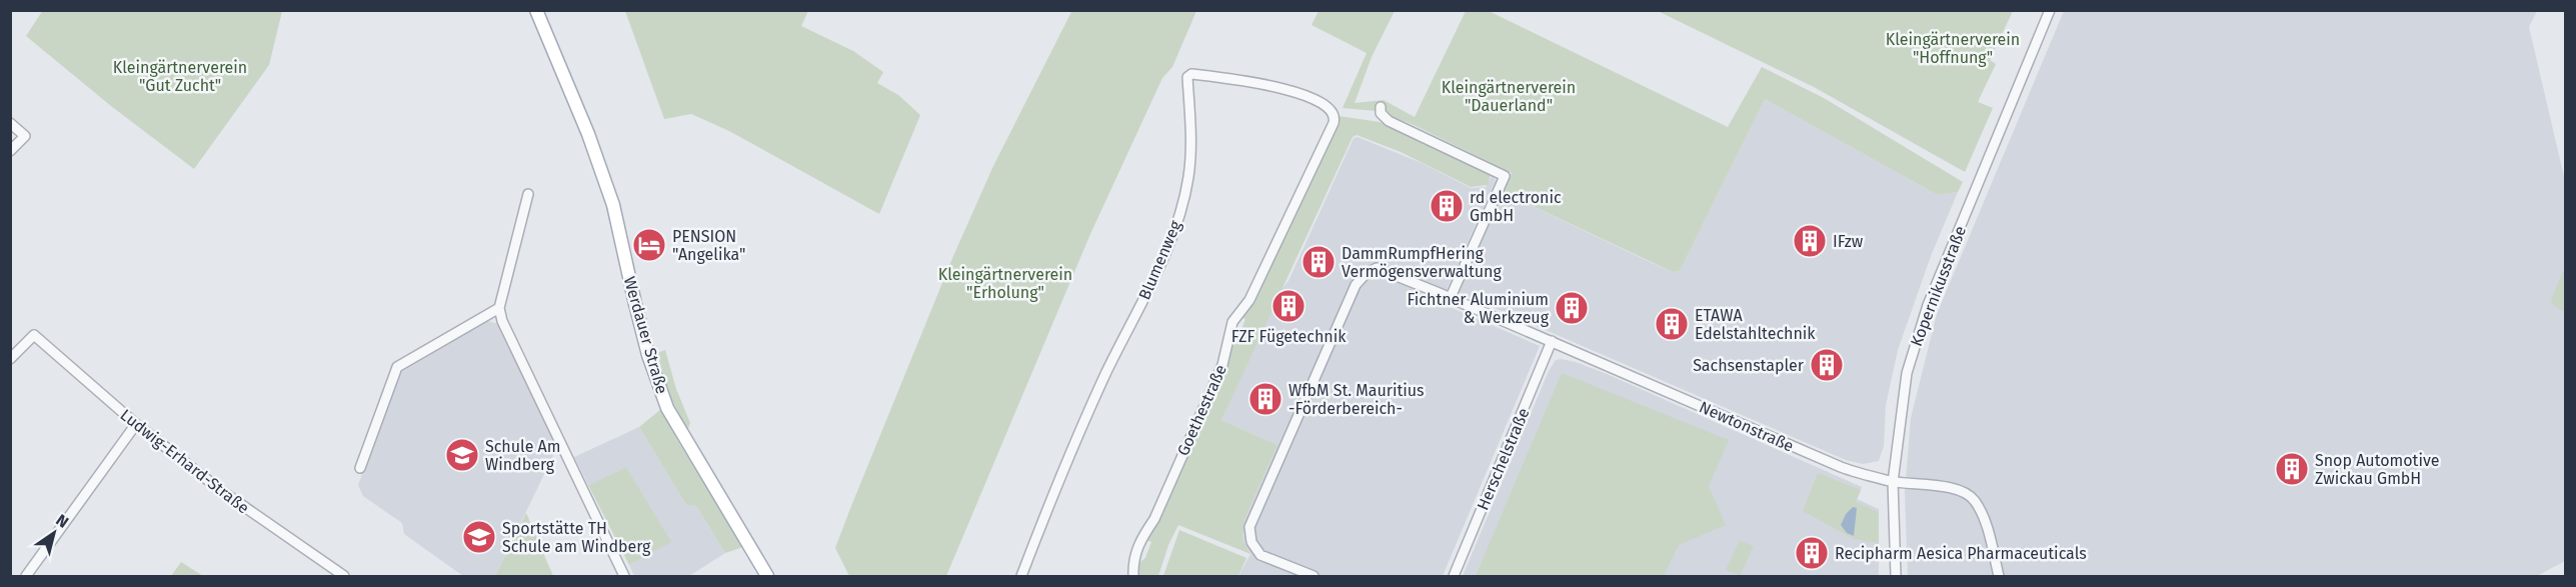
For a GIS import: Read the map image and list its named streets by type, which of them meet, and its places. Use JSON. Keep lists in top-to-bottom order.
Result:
{
  "streets": {
    "main road": ["Werdauer Straße"],
    "street": [
      "Blumenweg",
      "Kopernikusstraße",
      "Goethestraße",
      "Newtonstraße",
      "Herschelstraße",
      "Ludwig-Erhard-Straße"
    ]
  },
  "crossings": [
    ["Blumenweg", "Goethestraße"],
    ["Kopernikusstraße", "Newtonstraße"],
    ["Newtonstraße", "Herschelstraße"]
  ],
  "parks": [
    "Kleingärtnerverein \"Hoffnung\"",
    "Kleingärtnerverein \"Gut Zucht\"",
    "Kleingärtnerverein \"Dauerland\"",
    "Kleingärtnerverein \"Erholung\""
  ],
  "places": {
    "building": [
      "rd electronic GmbH",
      "IFzw",
      "DammRumpfHering Vermögensverwaltung",
      "FZF Fügetechnik",
      "Fichtner Aluminium & Werkzeug",
      "ETAWA Edelstahltechnik",
      "Sachsenstapler",
      "WfbM St. Mauritius -Förderbereich-",
      "Snop Automotive Zwickau GmbH",
      "Recipharm Aesica Pharmaceuticals"
    ],
    "hotel": ["PENSION \"Angelika\""],
    "school or university": ["Schule Am Windberg", "Sportstätte TH Schule am Windberg"]
  },
  "north": "top right"
}
